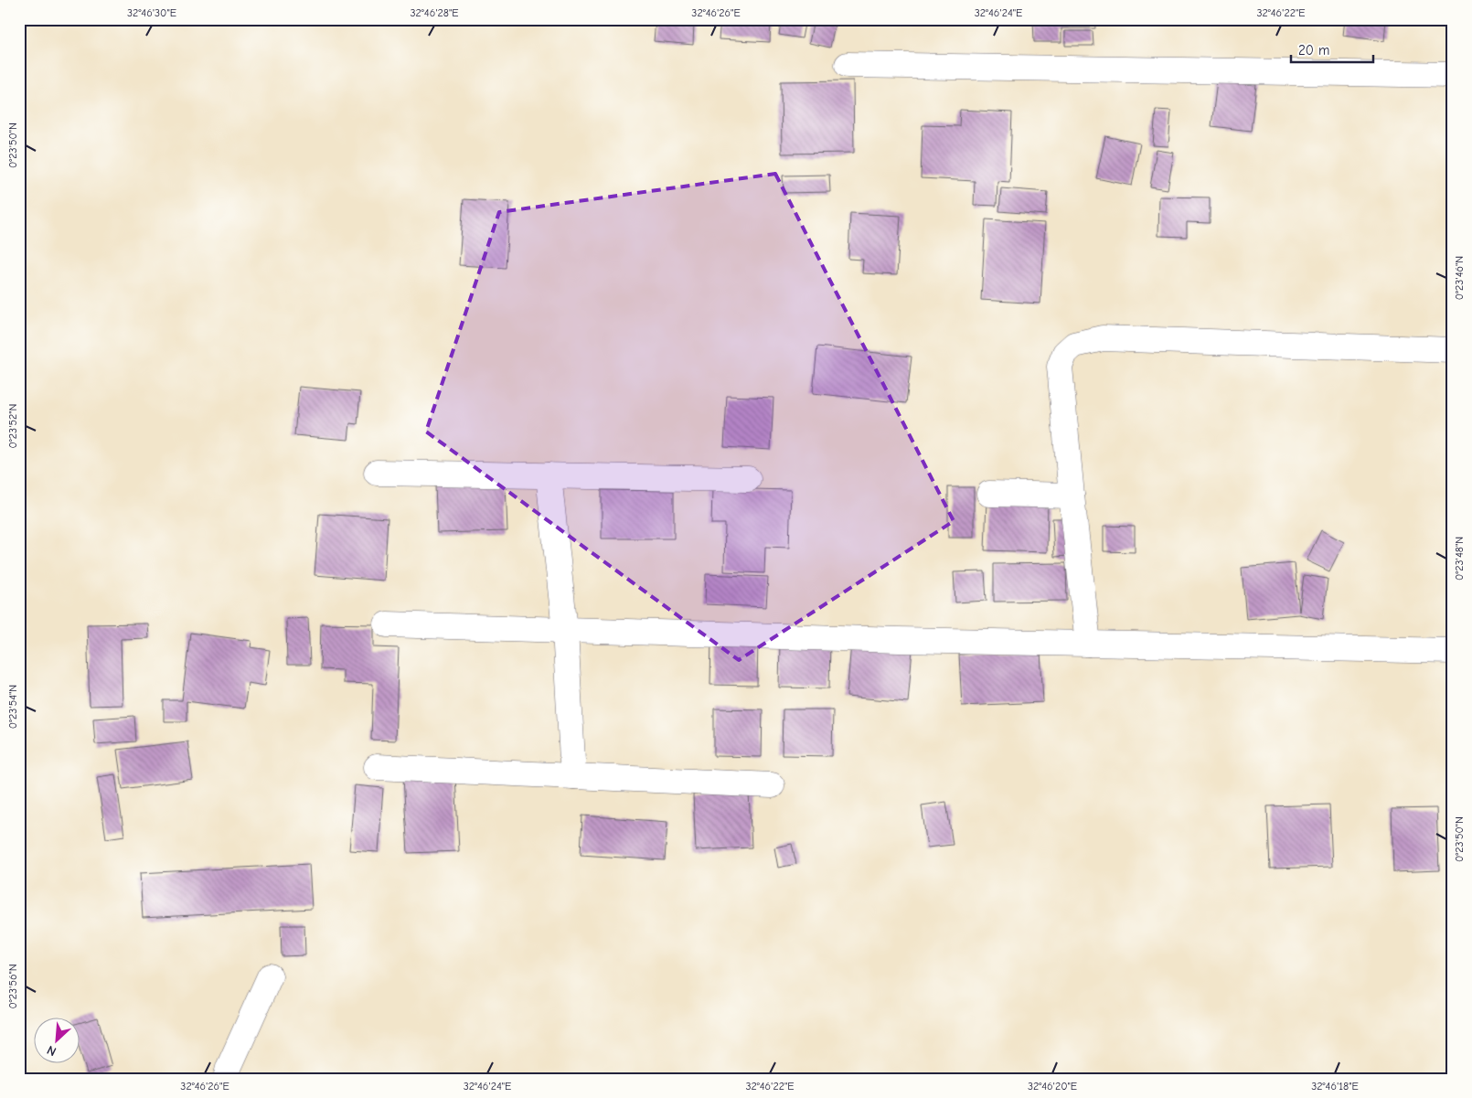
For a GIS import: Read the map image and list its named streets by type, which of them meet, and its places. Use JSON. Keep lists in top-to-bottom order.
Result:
{
  "scale_bar": "20 m",
  "north": "bottom left",
  "coordinates": [
    "32°46'30\"E",
    "32°46'28\"E",
    "32°46'26\"E",
    "32°46'24\"E",
    "32°46'22\"E",
    "0°23'50\"N",
    "0°23'46\"N",
    "0°23'52\"N",
    "0°23'48\"N",
    "0°23'54\"N",
    "0°23'56\"N",
    "32°46'20\"E",
    "32°46'18\"E"
  ]
}
